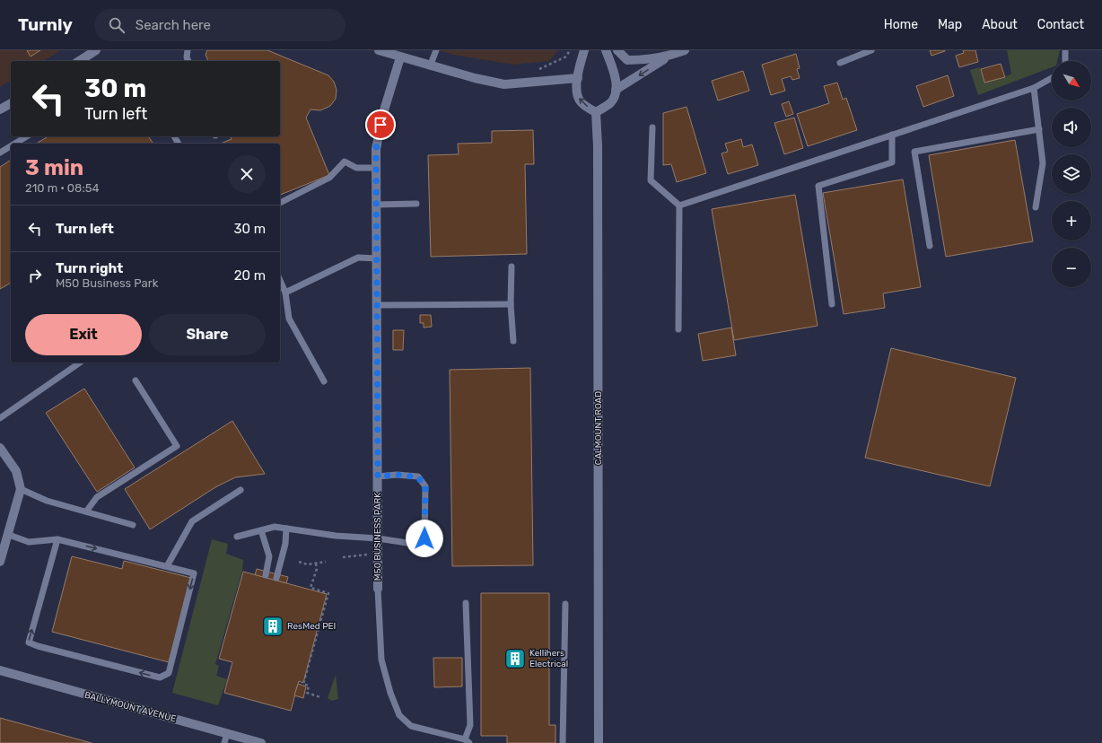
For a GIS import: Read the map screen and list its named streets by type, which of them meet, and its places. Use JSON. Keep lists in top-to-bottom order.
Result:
{
  "streets": {
    "street": ["CALMOUNT ROAD", "M50 BUSINESS PARK", "BALLYMOUNT AVENUE"]
  },
  "places": {
    "building": ["ResMed PEI", "Kellihers Electrical"]
  },
  "north": "bottom right",
  "page": {
    "header": "Turnly",
    "search": "Search here",
    "nav": [
      "Home",
      "Map",
      "About",
      "Contact"
    ],
    "map_buttons": ["+", "−"],
    "turn": ["30 m", "Turn left"],
    "heading": ["3 min", "210 m · 08:54"],
    "list": [
      {
        "name": "Turn left",
        "value": "30 m"
      },
      {
        "name": "Turn right",
        "note": "M50 Business Park",
        "value": "20 m"
      }
    ],
    "buttons": ["Exit", "Share"]
  }
}
